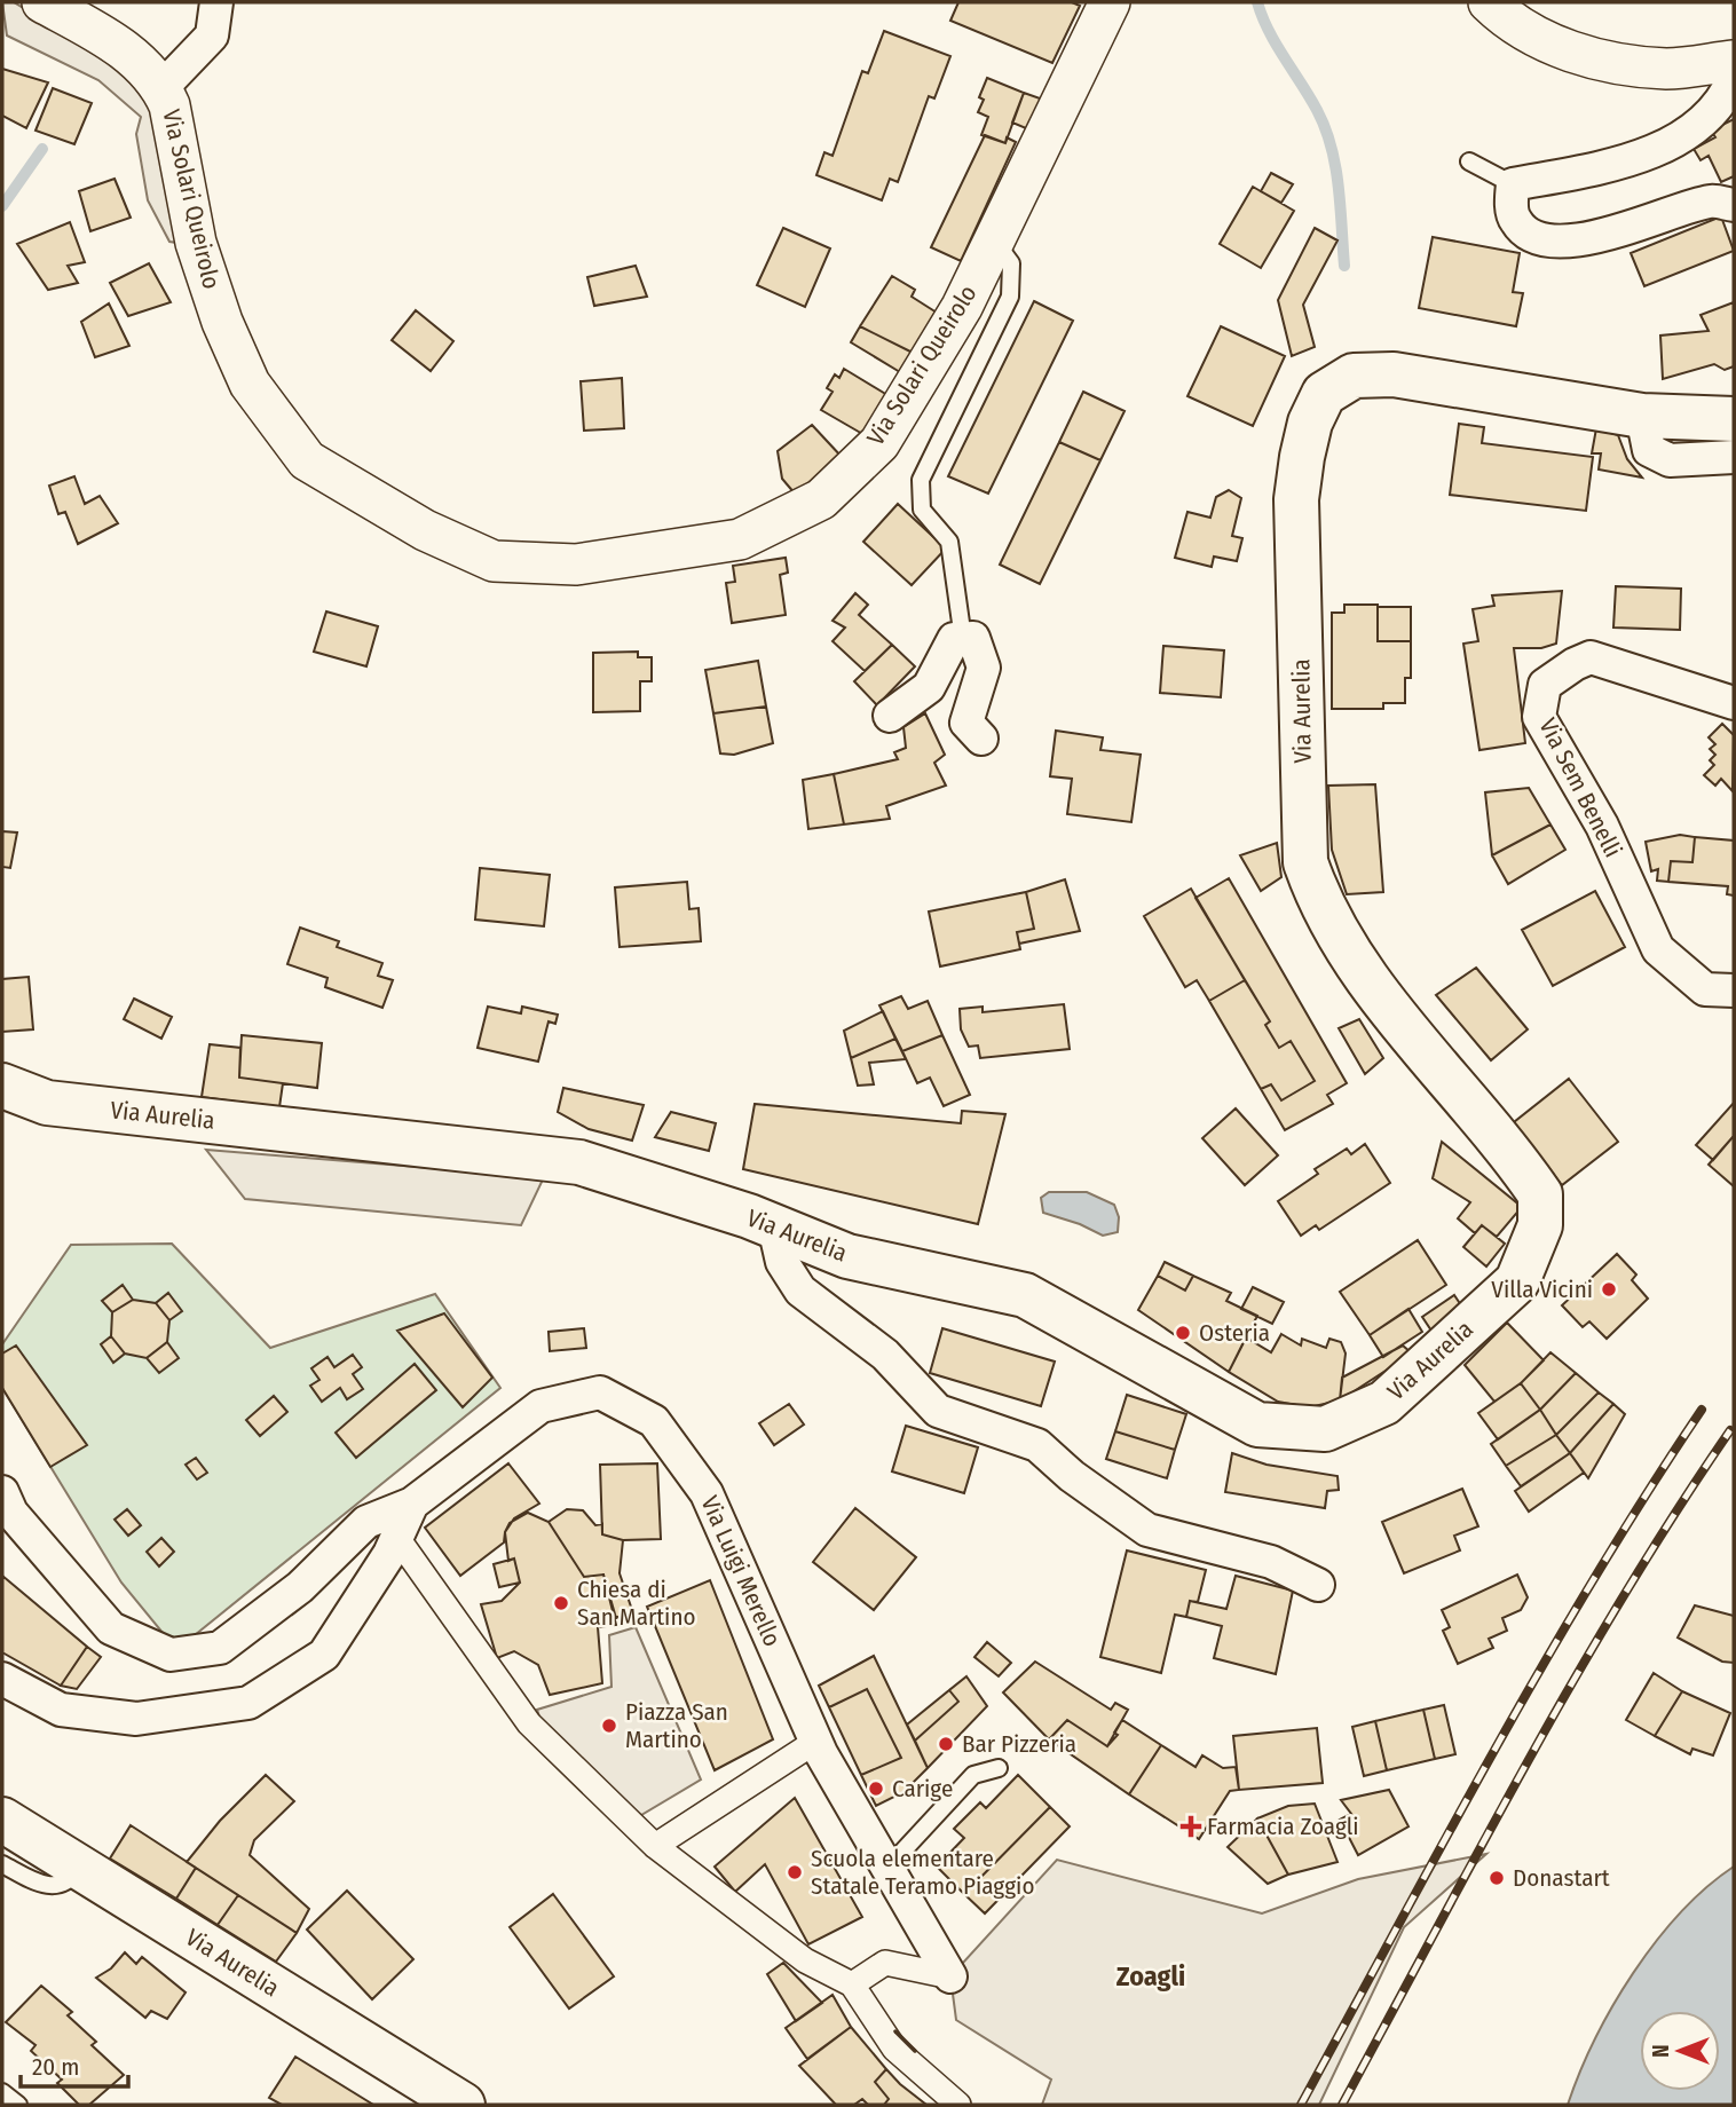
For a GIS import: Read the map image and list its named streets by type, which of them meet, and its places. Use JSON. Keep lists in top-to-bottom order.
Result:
{
  "streets": {
    "main road": ["Via Aurelia"],
    "street": ["Via Solari Queirolo", "Via Sem Benelli", "Via Luigi Merello"]
  },
  "districts": ["Zoagli"],
  "places": {
    "other": [
      "Villa Vicini",
      "Osteria",
      "Chiesa di San Martino",
      "Piazza San Martino",
      "Bar Pizzeria",
      "Carige",
      "Scuola elementare Statale Teramo Piaggio",
      "Donastart"
    ],
    "health": ["Farmacia Zoagli"]
  },
  "scale_bar": "20 m",
  "north": "left"
}
